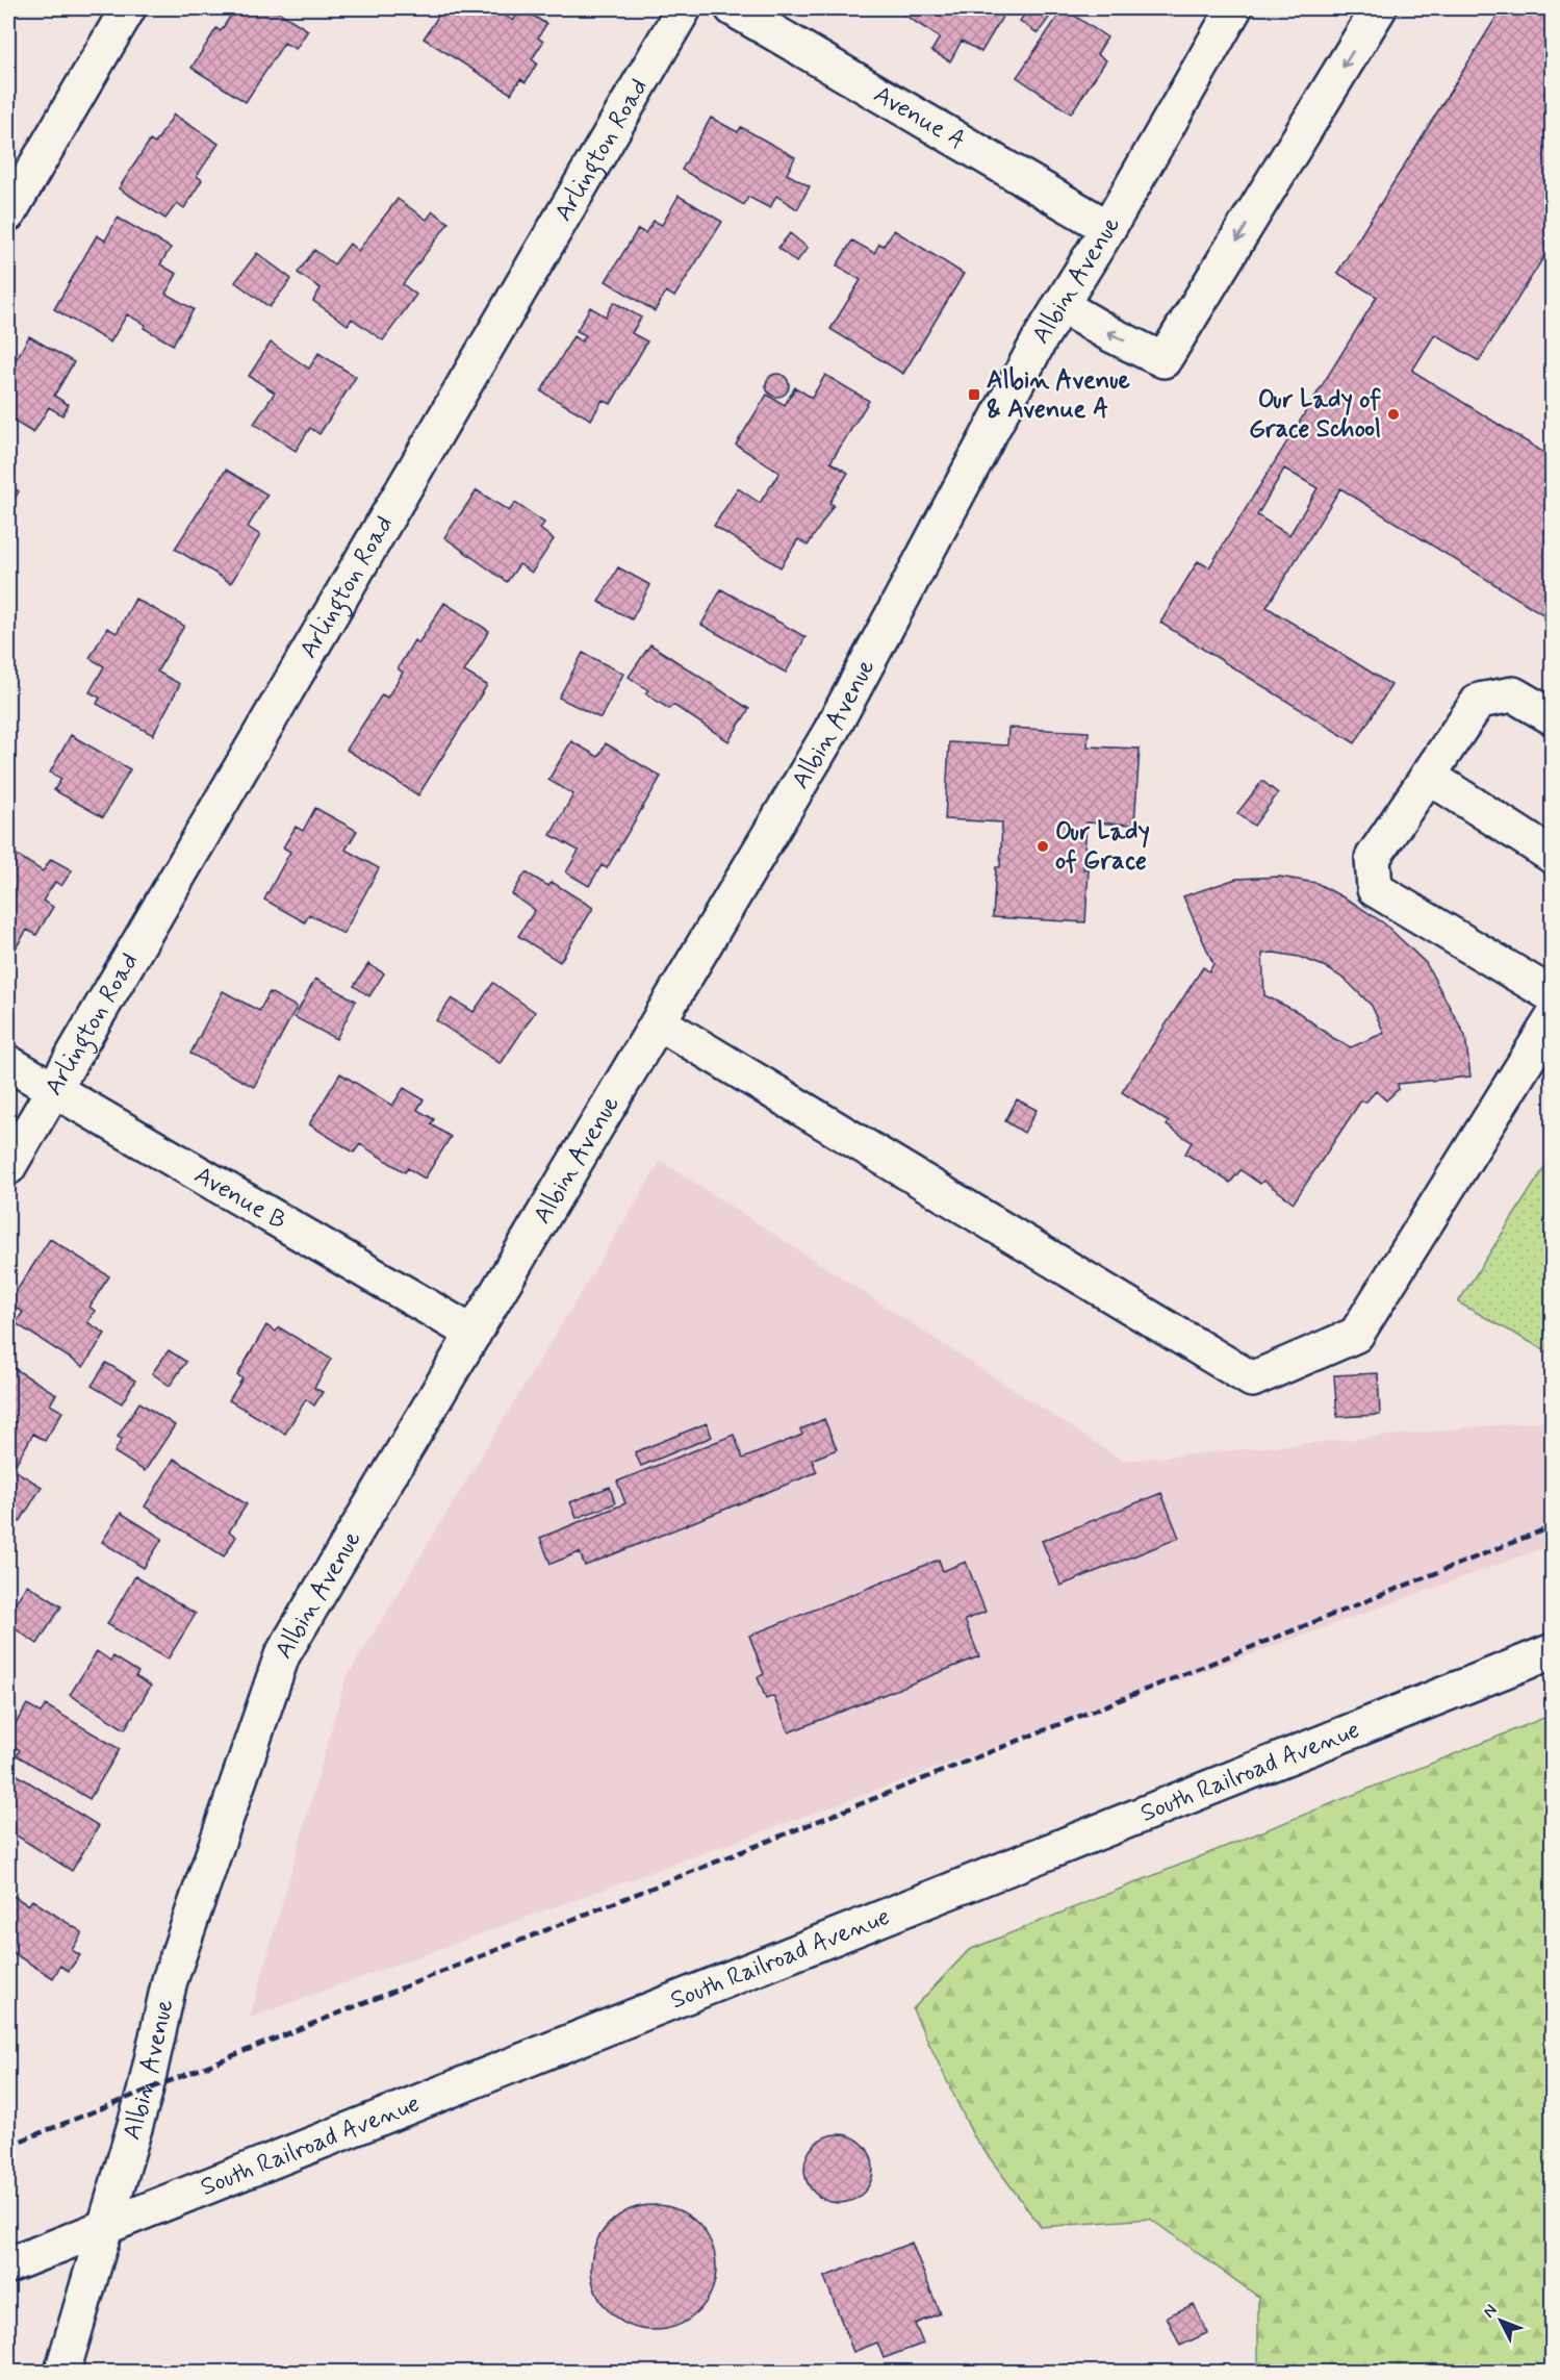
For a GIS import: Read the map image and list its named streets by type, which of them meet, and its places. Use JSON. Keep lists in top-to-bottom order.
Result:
{
  "streets": {
    "street": [
      "Avenue A",
      "Arlington Road",
      "Albin Avenue",
      "Avenue B",
      "South Railroad Avenue"
    ]
  },
  "crossings": [
    ["Avenue A", "Albin Avenue"],
    ["Arlington Road", "Avenue B"],
    ["Albin Avenue", "Avenue B"],
    ["Albin Avenue", "South Railroad Avenue"]
  ],
  "places": {
    "transit": ["Albin Avenue & Avenue A"],
    "other": ["Our Lady of Grace School", "Our Lady of Grace"]
  },
  "north": "top left"
}
